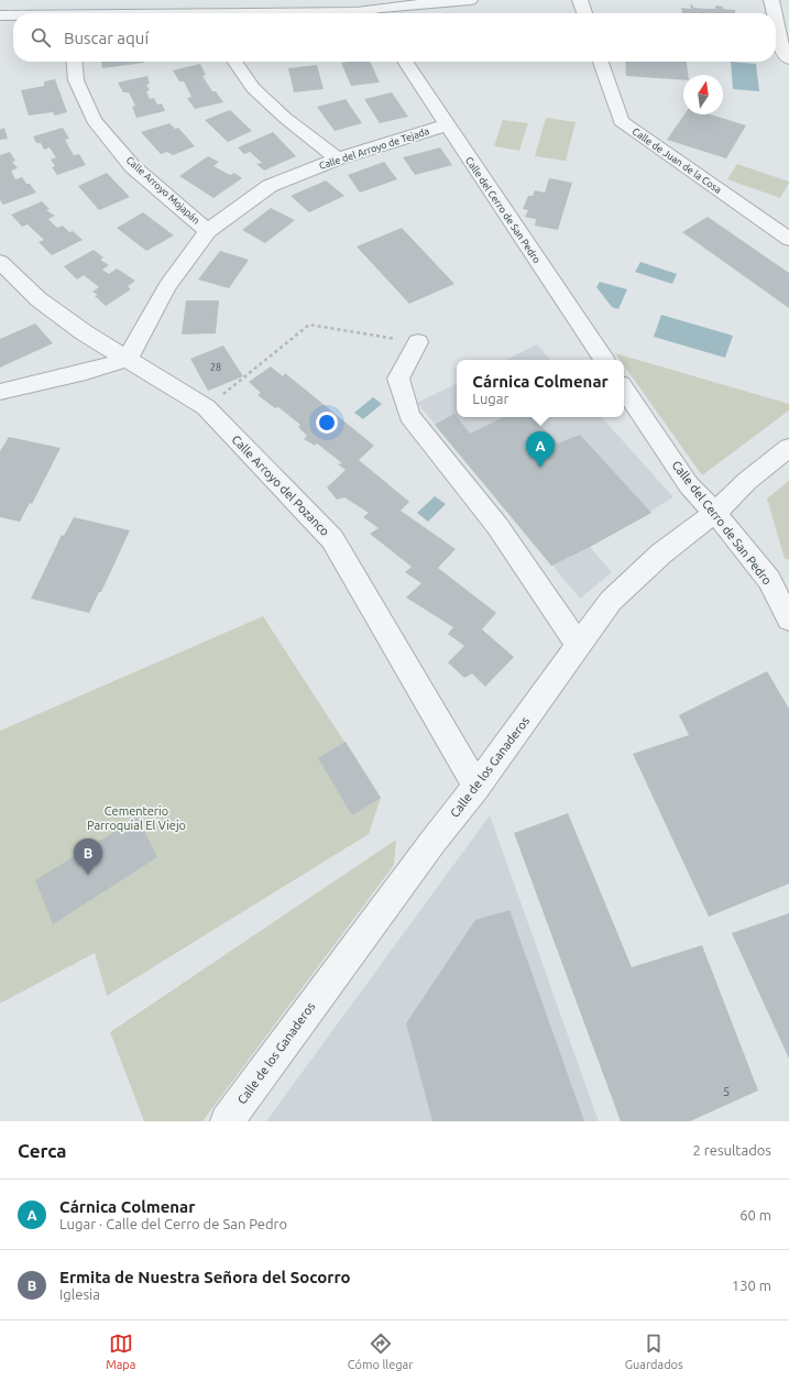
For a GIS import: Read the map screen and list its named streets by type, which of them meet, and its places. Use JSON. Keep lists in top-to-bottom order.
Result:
{
  "streets": {
    "street": [
      "Calle del Arroyo de Tejada",
      "Calle de Juan de la Cosa",
      "Calle Arroyo Mojapán",
      "Calle del Cerro de San Pedro",
      "Calle Arroyo del Pozanco",
      "Calle de los Ganaderos"
    ]
  },
  "crossings": [
    ["Calle del Arroyo de Tejada", "Calle Arroyo Mojapán"],
    ["Calle del Arroyo de Tejada", "Calle del Cerro de San Pedro"],
    ["Calle del Arroyo de Tejada", "Calle Arroyo del Pozanco"],
    ["Calle del Cerro de San Pedro", "Calle de los Ganaderos"],
    ["Calle Arroyo del Pozanco", "Calle de los Ganaderos"]
  ],
  "parks": ["Cementerio Parroquial El Viejo"],
  "house_numbers": ["28", "5"],
  "north": "top",
  "page": {
    "search": "Buscar aquí",
    "popup": ["Cárnica Colmenar", "Lugar"],
    "pins": ["A", "B"],
    "heading": ["Cerca", "2 resultados"],
    "list": [
      {
        "mark": "A",
        "name": "Cárnica Colmenar",
        "note": "Lugar · Calle del Cerro de San Pedro",
        "value": "60 m"
      },
      {
        "mark": "B",
        "name": "Ermita de Nuestra Señora del Socorro",
        "note": "Iglesia",
        "value": "130 m"
      }
    ],
    "nav": ["Mapa", "Cómo llegar", "Guardados"]
  }
}
